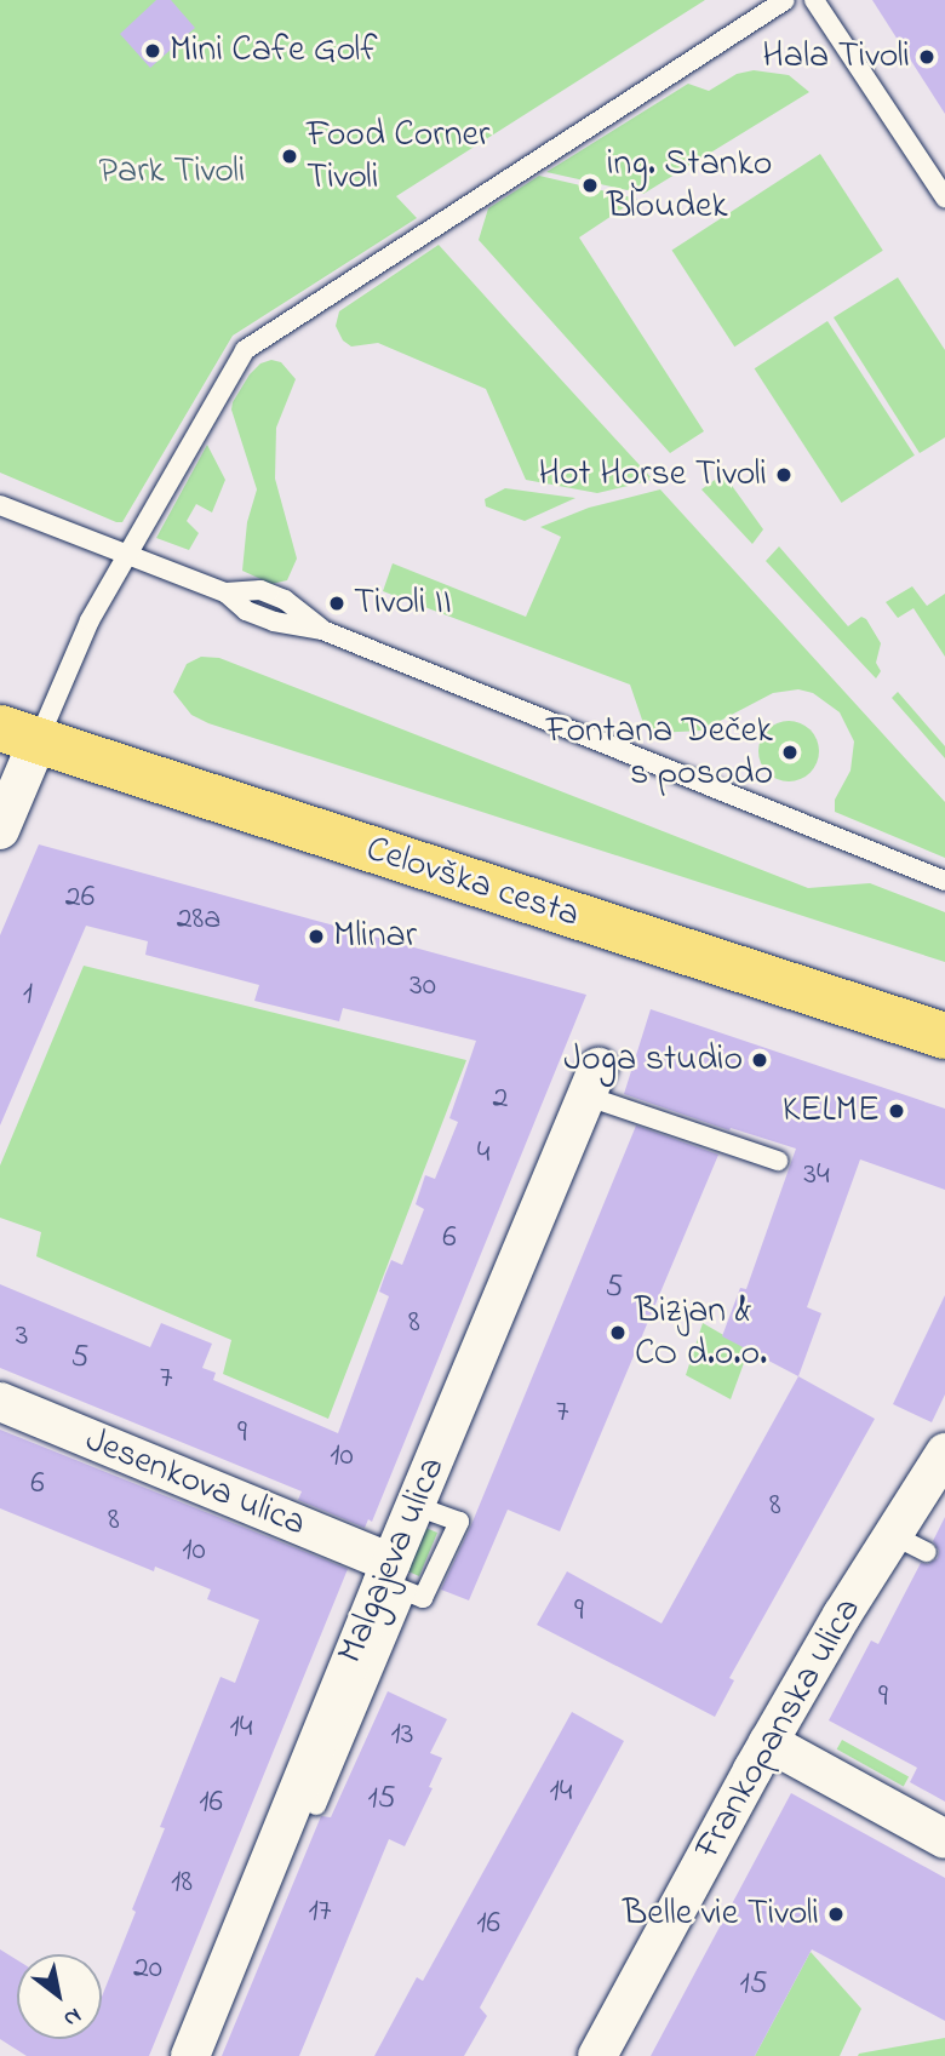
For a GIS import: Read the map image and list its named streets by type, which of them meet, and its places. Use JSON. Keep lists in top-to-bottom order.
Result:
{
  "streets": {
    "main road": ["Celovška cesta"],
    "street": ["Jesenkova ulica", "Malgajeva ulica", "Frankopanska ulica"]
  },
  "crossings": [
    ["Jesenkova ulica", "Malgajeva ulica"]
  ],
  "parks": ["Park Tivoli"],
  "places": [
    "Mini Cafe Golf",
    "Hala Tivoli",
    "Food Corner Tivoli",
    "ing. Stanko Bloudek",
    "Hot Horse Tivoli",
    "Tivoli II",
    "Fontana Deček s posodo",
    "Mlinar",
    "Joga studio",
    "KELME",
    "Bizjan & CO d.o.o.",
    "Belle vie Tivoli"
  ],
  "house_numbers": [
    "26",
    "28a",
    "30",
    "1",
    "2",
    "4",
    "34",
    "6",
    "5",
    "8",
    "3",
    "5",
    "7",
    "7",
    "9",
    "10",
    "6",
    "8",
    "8",
    "10",
    "9",
    "9",
    "14",
    "13",
    "14",
    "15",
    "16",
    "18",
    "17",
    "16",
    "20",
    "15"
  ],
  "north": "bottom right"
}
